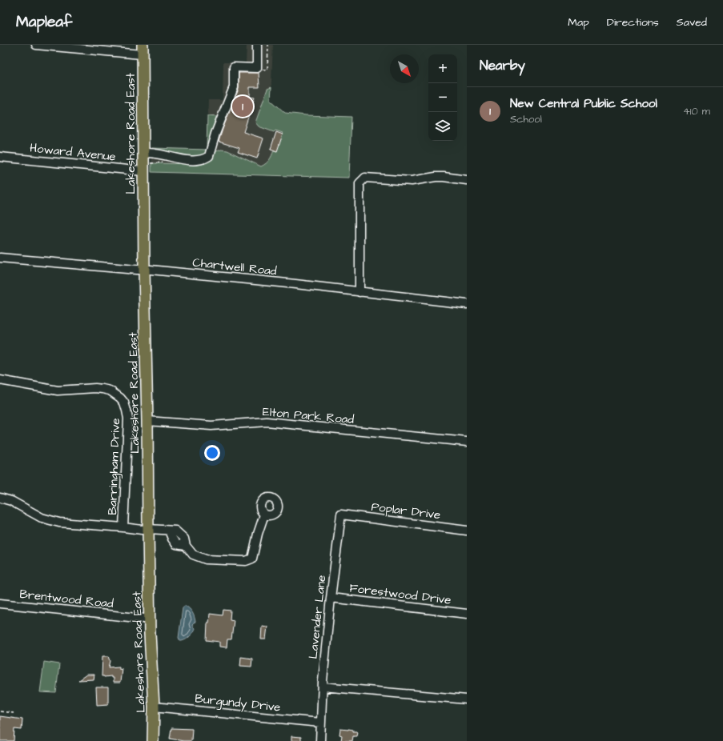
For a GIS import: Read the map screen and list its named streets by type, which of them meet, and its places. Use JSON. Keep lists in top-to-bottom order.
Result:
{
  "streets": {
    "main road": ["Lakeshore Road East"],
    "street": [
      "Howard Avenue",
      "Chartwell Road",
      "Elton Park Road",
      "Barringham Drive",
      "Poplar Drive",
      "Forestwood Drive",
      "Brentwood Road",
      "Lavender Lane",
      "Burgundy Drive"
    ]
  },
  "crossings": [
    ["Lakeshore Road East", "Howard Avenue"],
    ["Lakeshore Road East", "Chartwell Road"],
    ["Lakeshore Road East", "Elton Park Road"],
    ["Lakeshore Road East", "Brentwood Road"],
    ["Lakeshore Road East", "Burgundy Drive"],
    ["Poplar Drive", "Lavender Lane"],
    ["Forestwood Drive", "Lavender Lane"],
    ["Lavender Lane", "Burgundy Drive"]
  ],
  "north": "bottom right",
  "page": {
    "header": "Mapleaf",
    "nav": ["Map", "Directions", "Saved"],
    "heading": "Nearby",
    "map_buttons": ["+", "−"],
    "list": [
      {
        "mark": "1",
        "name": "New Central Public School",
        "note": "School",
        "value": "410 m"
      }
    ],
    "pins": "1"
  }
}
